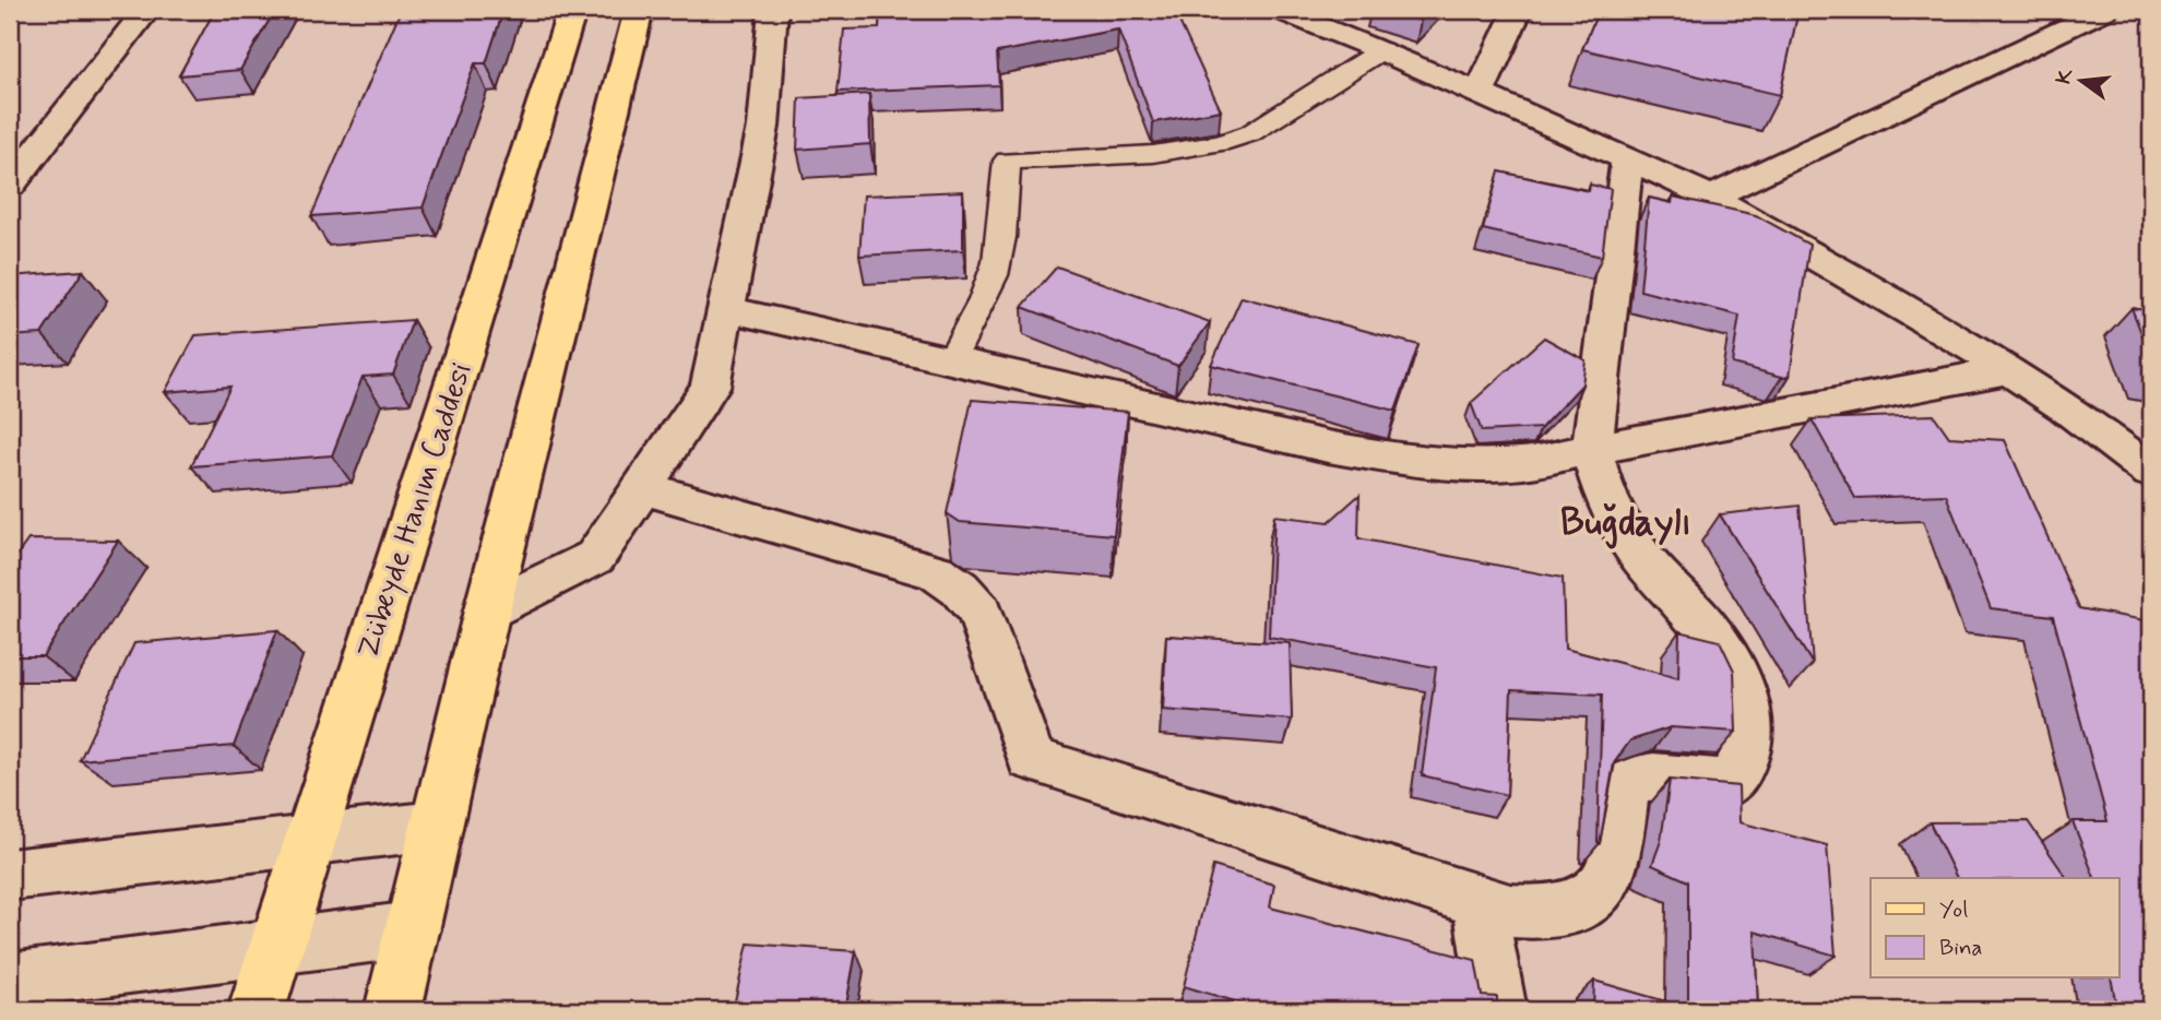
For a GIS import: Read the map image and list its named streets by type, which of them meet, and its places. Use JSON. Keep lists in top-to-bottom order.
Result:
{
  "streets": {
    "main road": ["Zübeyde Hanım Caddesi"]
  },
  "districts": ["Buğdaylı"],
  "legend": ["Yol", "Bina"],
  "north": "left"
}
